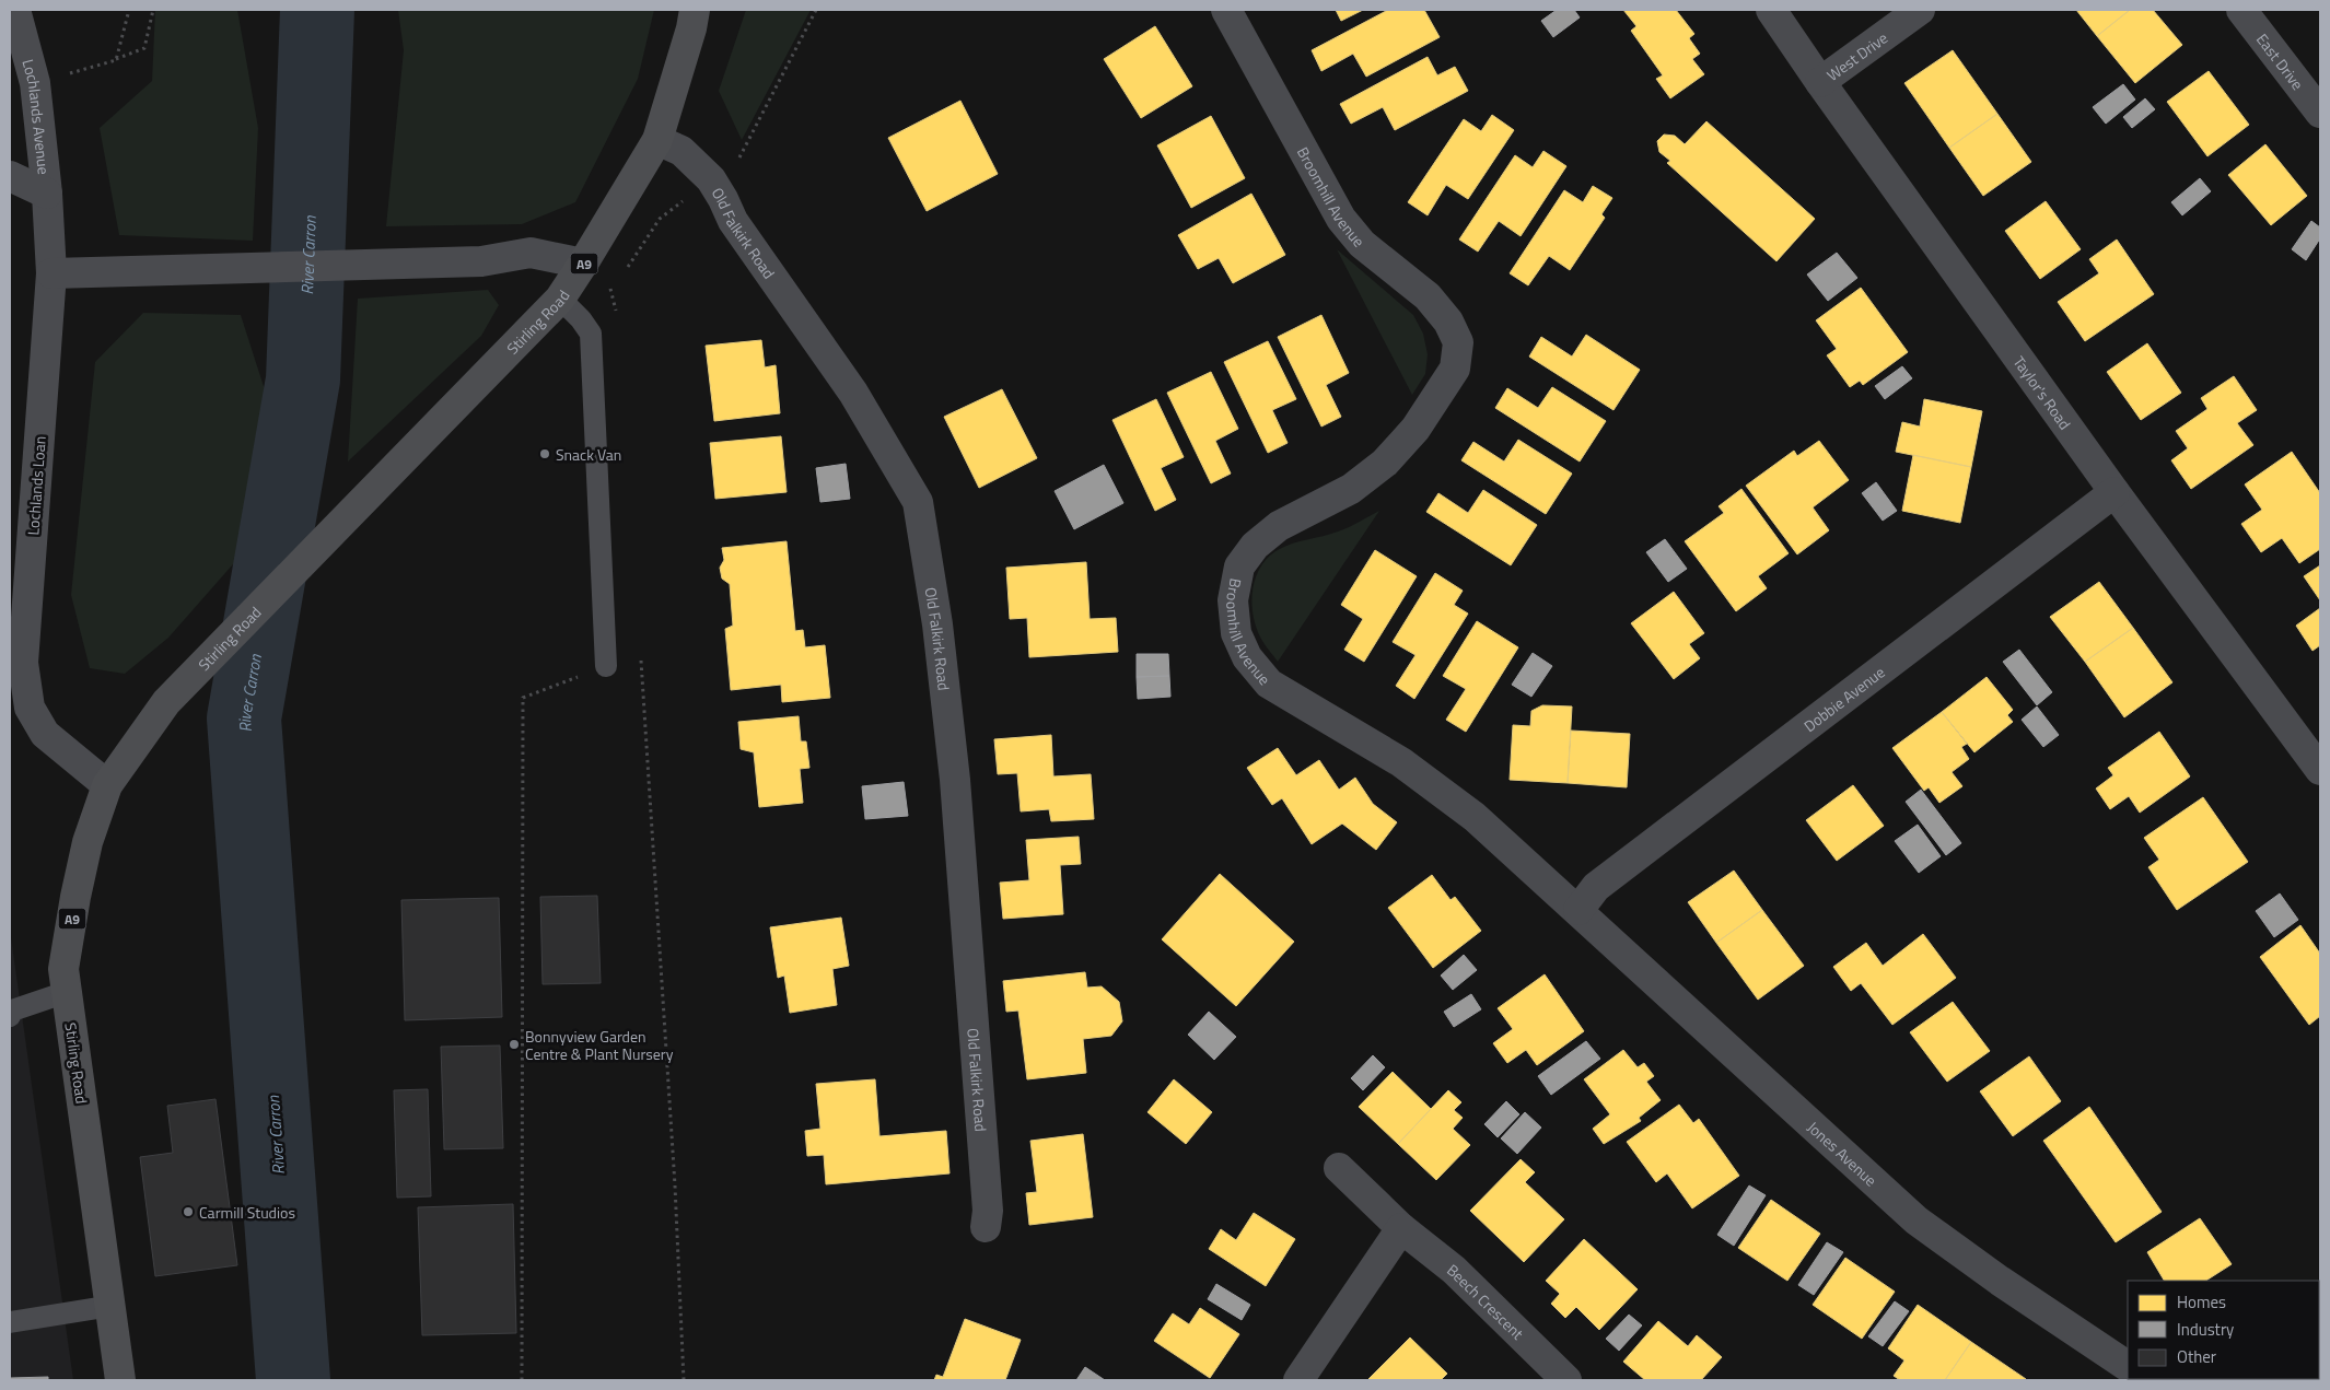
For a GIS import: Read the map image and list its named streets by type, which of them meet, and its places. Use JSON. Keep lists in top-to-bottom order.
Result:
{
  "streets": {
    "main road": ["A9", "Stirling Road"],
    "street": [
      "West Drive",
      "East Drive",
      "Lochlands Avenue",
      "Broomhill Avenue",
      "Old Falkirk Road",
      "Taylor's Road",
      "Lochlands Loan",
      "Dobbie Avenue",
      "Jones Avenue",
      "Beech Crescent"
    ]
  },
  "crossings": [
    ["West Drive", "Taylor's Road"],
    ["Lochlands Avenue", "Lochlands Loan"],
    ["Broomhill Avenue", "Dobbie Avenue"],
    ["Broomhill Avenue", "Jones Avenue"],
    ["Old Falkirk Road", "Stirling Road"],
    ["Stirling Road", "Lochlands Loan"],
    ["Taylor's Road", "Dobbie Avenue"],
    ["Dobbie Avenue", "Jones Avenue"]
  ],
  "water": ["River Carron"],
  "places": ["Snack Van", "Bonnyview Garden Centre & Plant Nursery", "Carmill Studios"],
  "legend": ["Homes", "Industry", "Other"]
}
